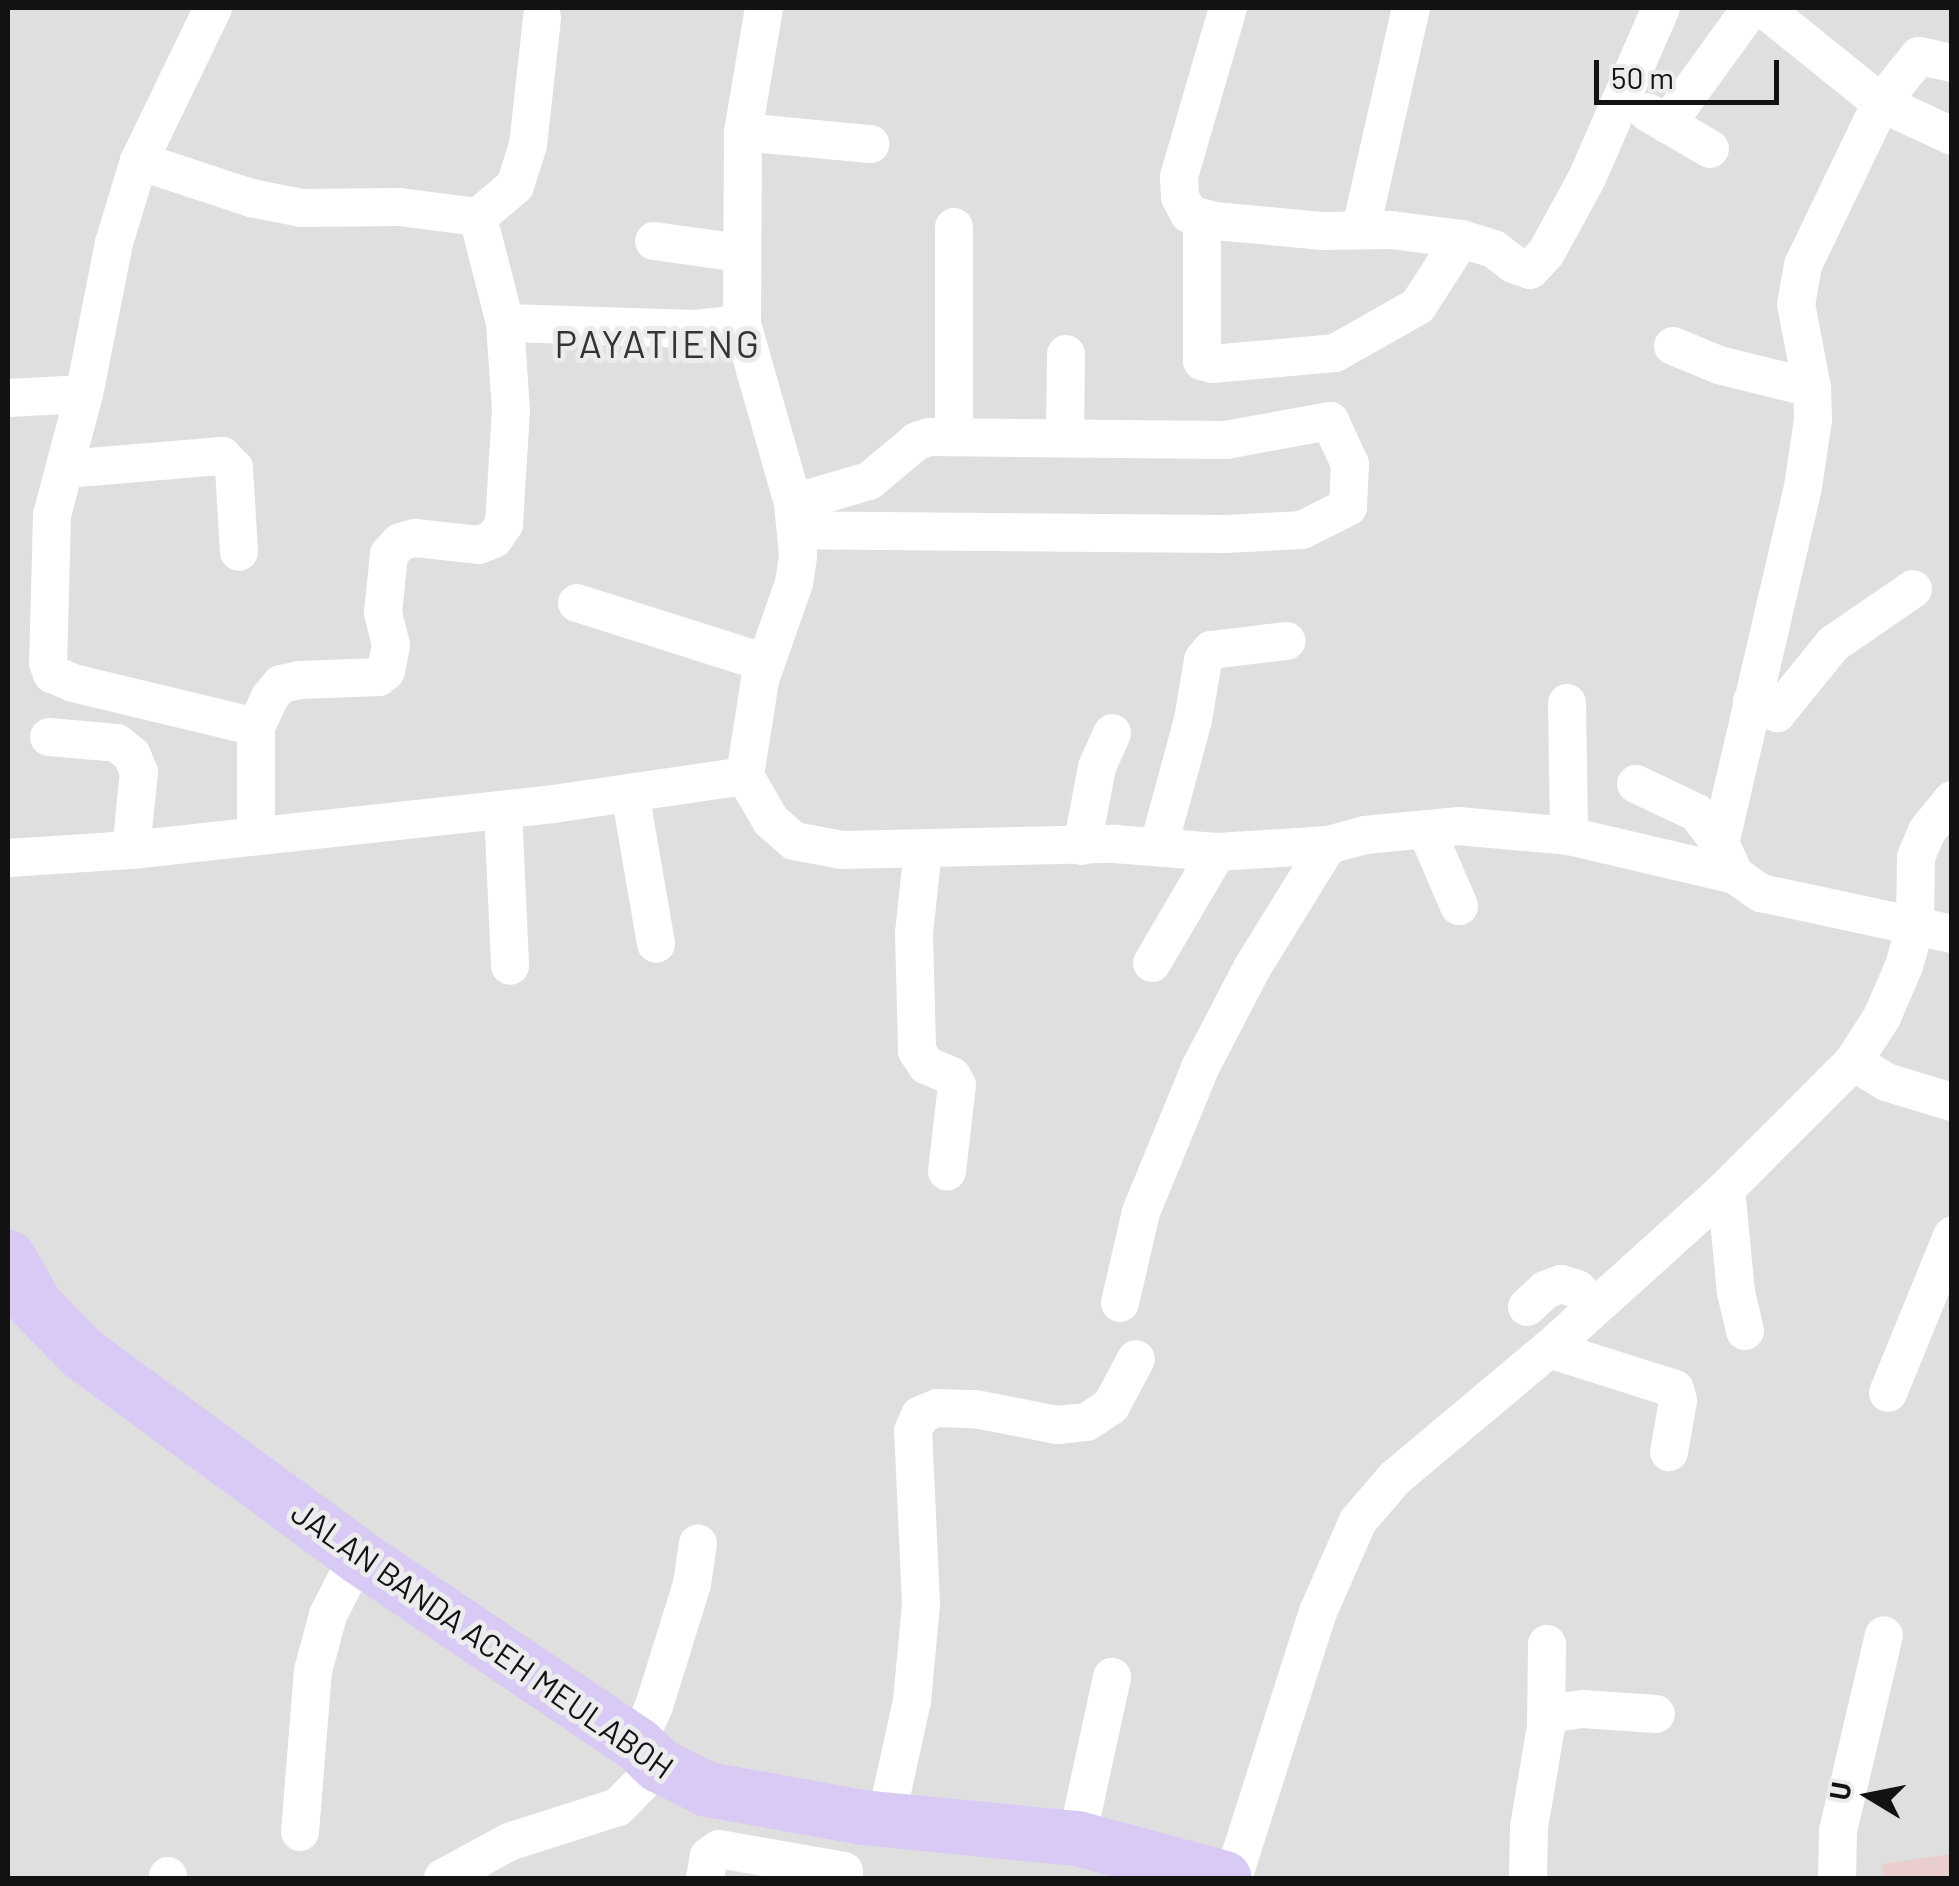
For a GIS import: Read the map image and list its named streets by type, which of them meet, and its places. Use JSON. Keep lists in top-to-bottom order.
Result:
{
  "streets": {
    "highway": ["JALAN BANDA ACEH MEULABOH"]
  },
  "districts": ["PAYATIENG"],
  "scale_bar": "50 m",
  "north": "left"
}
